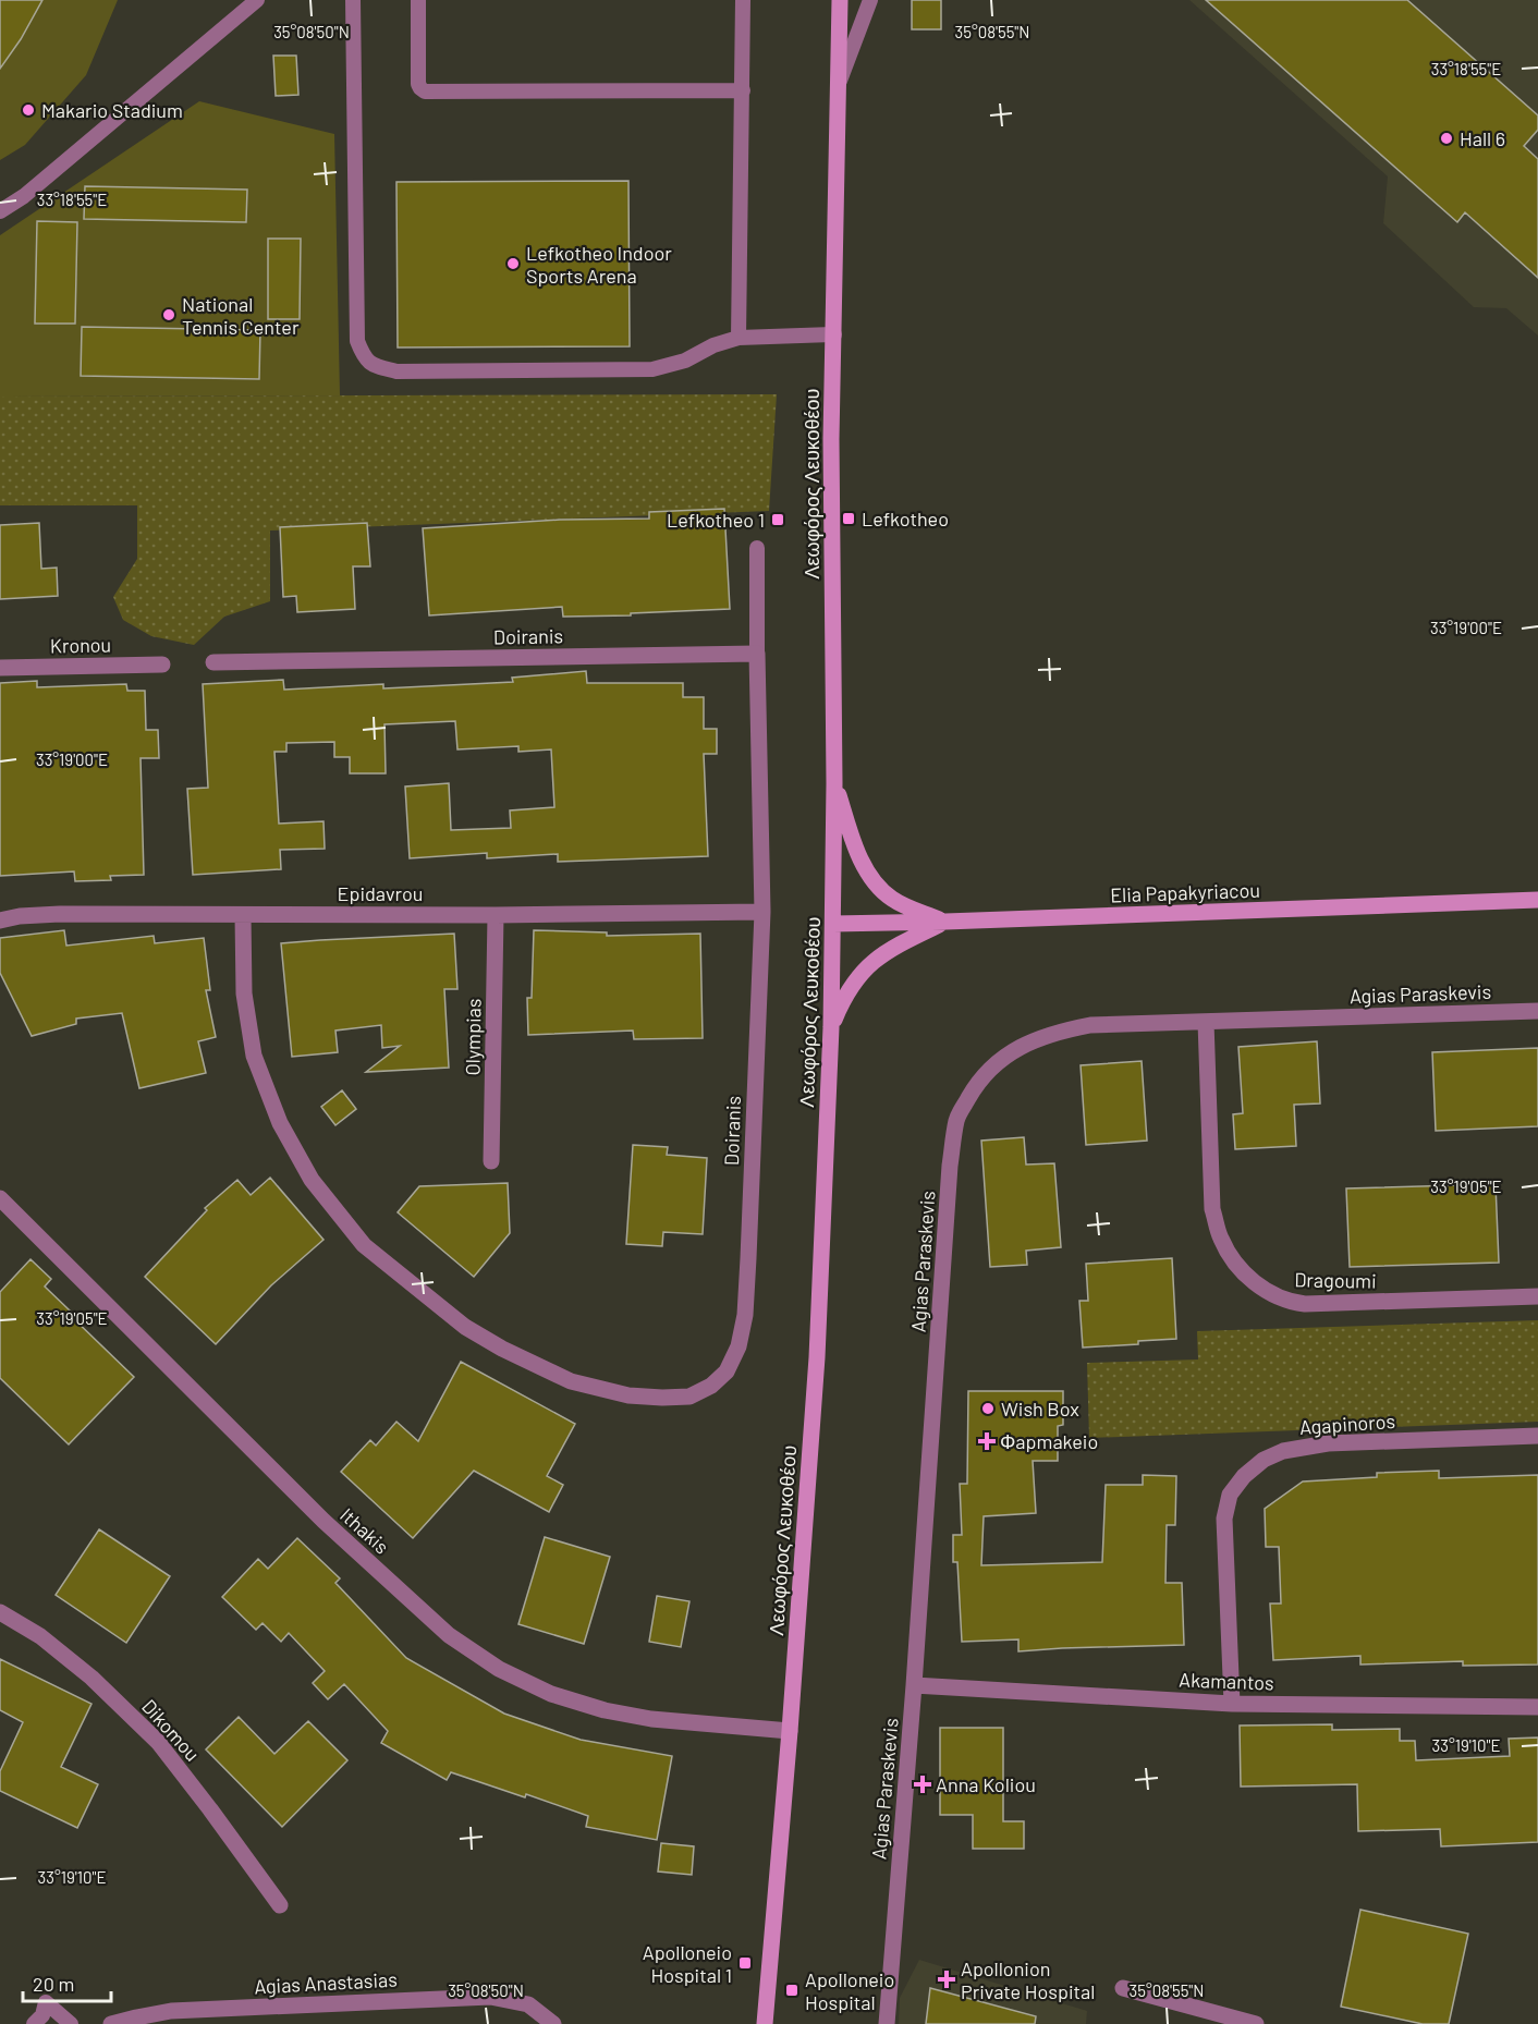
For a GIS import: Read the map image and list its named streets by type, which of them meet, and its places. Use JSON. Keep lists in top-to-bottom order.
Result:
{
  "streets": {
    "main road": ["Λεωφόρος Λευκοθέου", "Elia Papakyriacou"],
    "street": [
      "Doiranis",
      "Kronou",
      "Epidavrou",
      "Agias Paraskevis",
      "Olympias",
      "Dragoumi",
      "Agapinoros",
      "Ithakis",
      "Akamantos",
      "Dikomou",
      "Agias Anastasias"
    ]
  },
  "crossings": [
    ["Λεωφόρος Λευκοθέου", "Elia Papakyriacou"],
    ["Λεωφόρος Λευκοθέου", "Ithakis"],
    ["Doiranis", "Epidavrou"],
    ["Epidavrou", "Olympias"],
    ["Agias Paraskevis", "Dragoumi"],
    ["Agias Paraskevis", "Akamantos"],
    ["Agapinoros", "Akamantos"]
  ],
  "places": {
    "other": [
      "Makario Stadium",
      "Hall 6",
      "Lefkotheo Indoor Sports Arena",
      "National Tennis Center",
      "Wish Box"
    ],
    "transit": [
      "Lefkotheo",
      "Lefkotheo 1",
      "Apolloneio Hospital 1",
      "Apolloneio Hospital"
    ],
    "health": ["Φapmakeio", "Anna Koliou", "Apollonion Private Hospital"]
  },
  "scale_bar": "20 m",
  "coordinates": [
    "35°08'50\"N",
    "35°08'55\"N",
    "33°18'55\"E",
    "33°19'00\"E",
    "33°19'05\"E",
    "33°19'10\"E"
  ]
}
